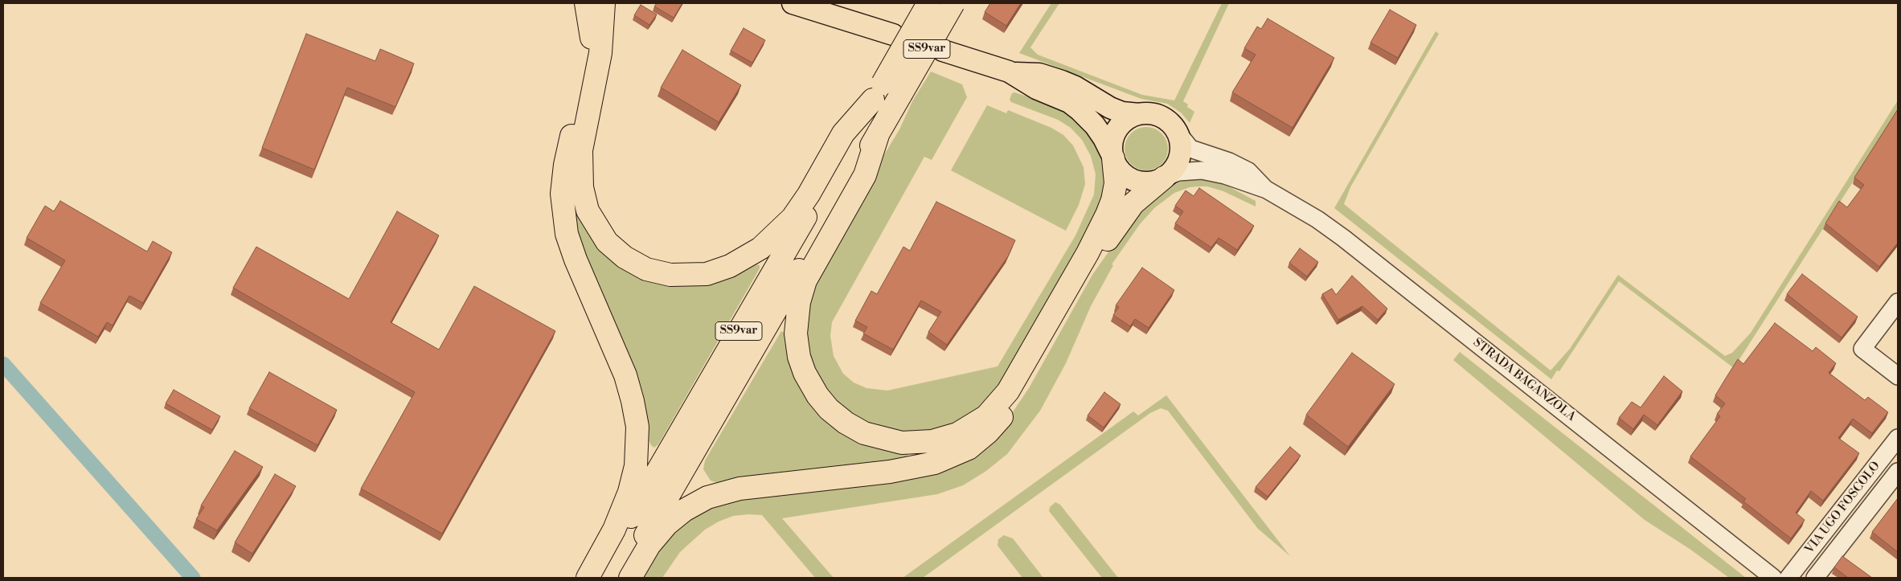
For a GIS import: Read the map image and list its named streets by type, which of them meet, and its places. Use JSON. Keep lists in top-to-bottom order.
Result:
{
  "streets": {
    "highway": ["SS9var"],
    "main road": ["STRADA BAGANZOLA"],
    "street": ["VIA UGO FOSCOLO"]
  }
}
